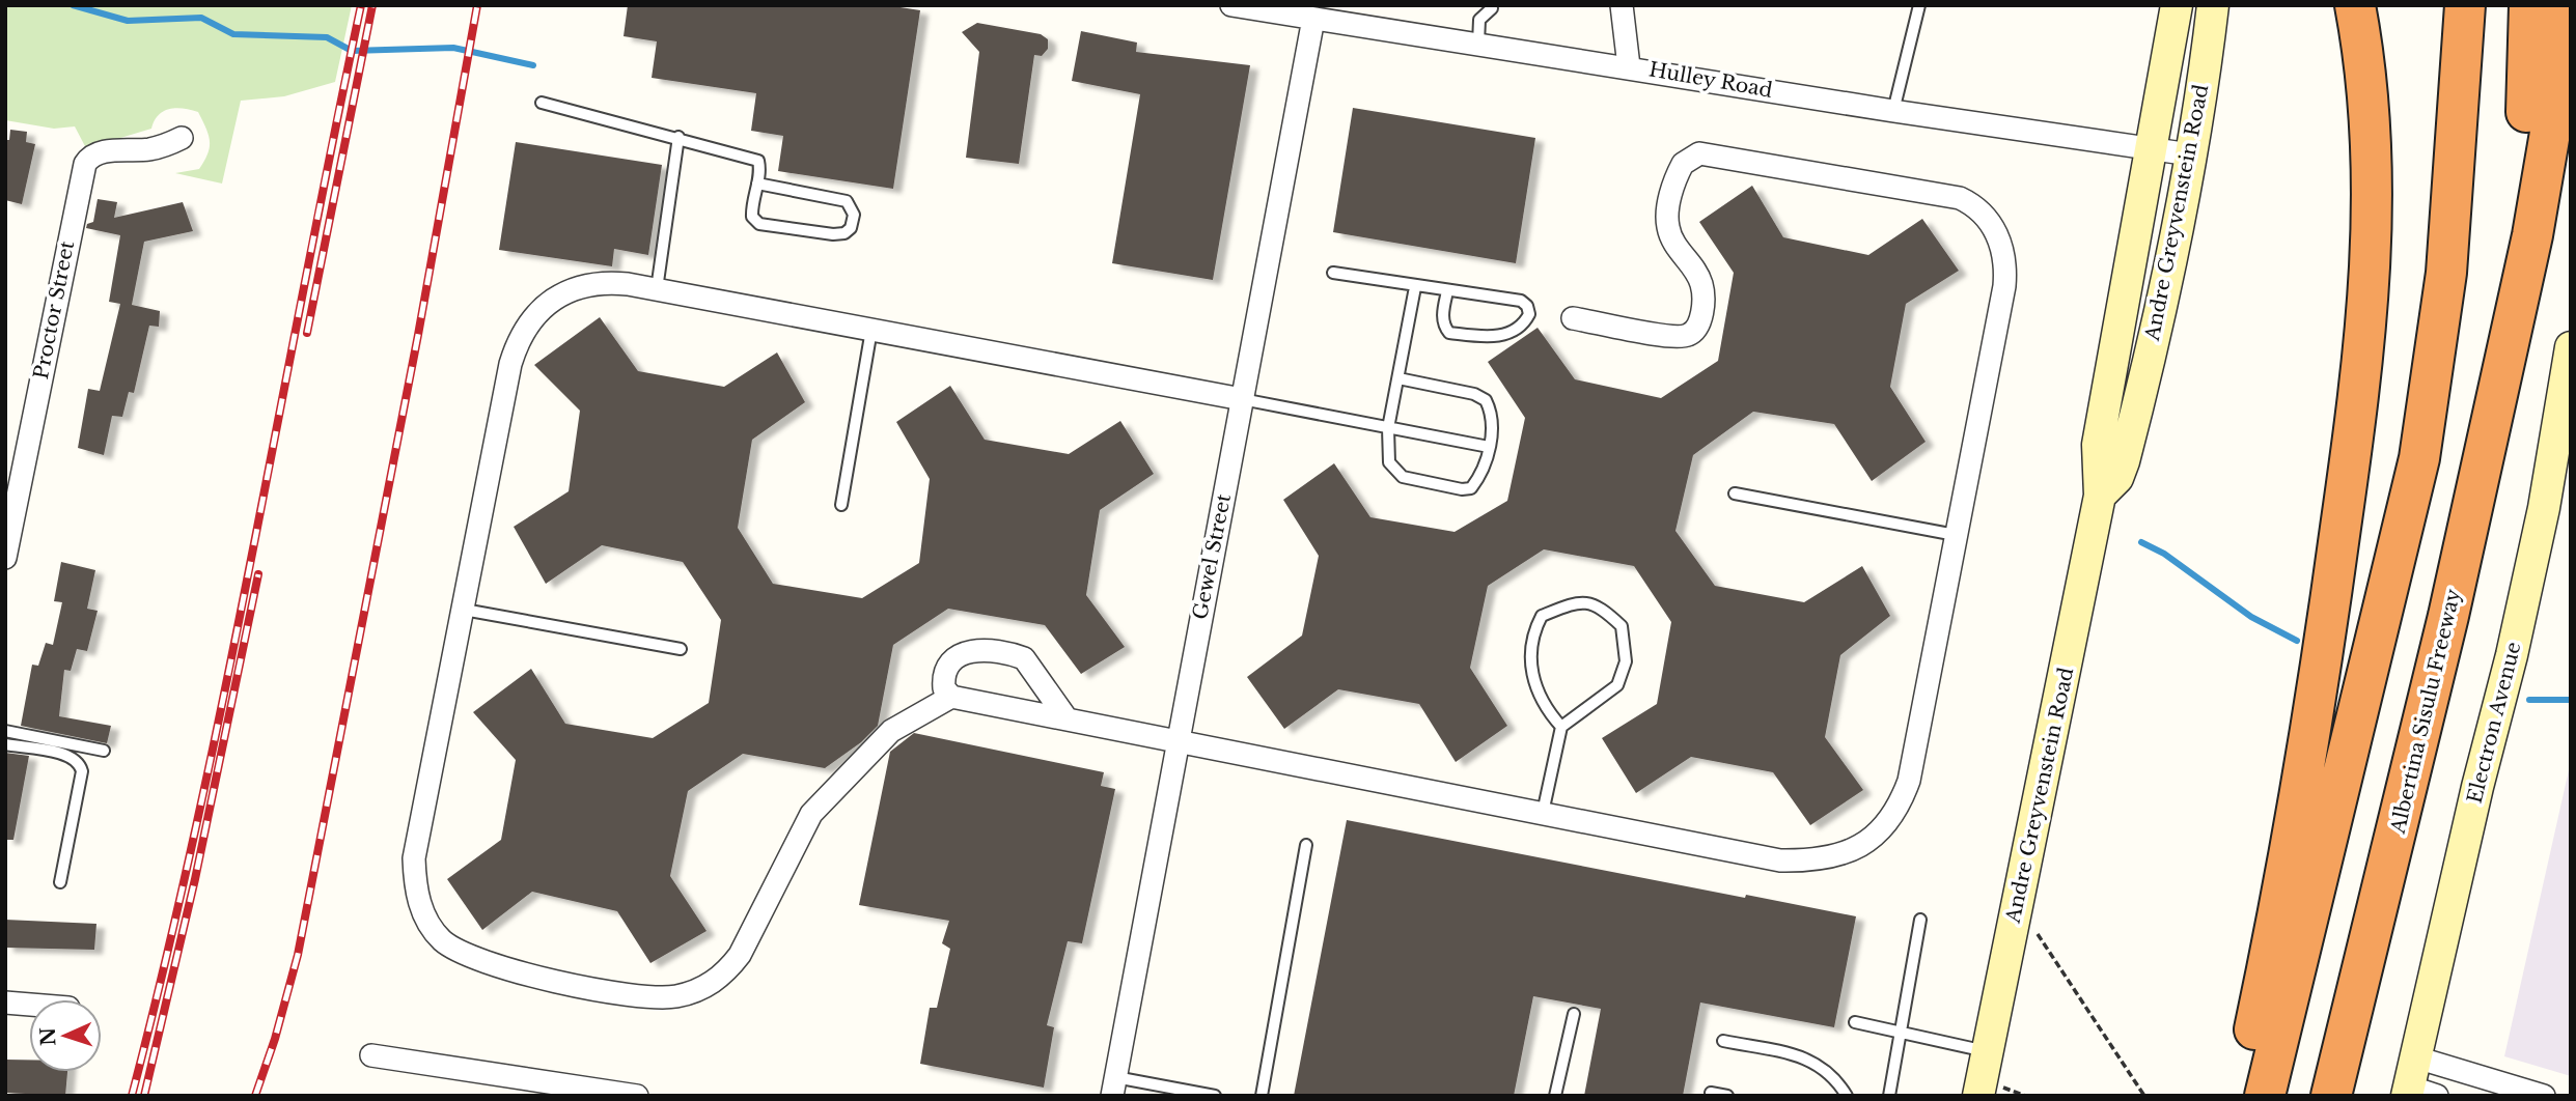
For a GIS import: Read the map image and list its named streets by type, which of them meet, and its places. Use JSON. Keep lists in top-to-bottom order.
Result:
{
  "streets": {
    "highway": ["Albertina Sisulu Freeway"],
    "main road": ["Andre Greyvenstein Road", "Electron Avenue"],
    "street": ["Hulley Road", "Proctor Street", "Gewel Street"]
  },
  "crossings": [
    ["Hulley Road", "Andre Greyvenstein Road"],
    ["Hulley Road", "Gewel Street"]
  ],
  "north": "left"
}
